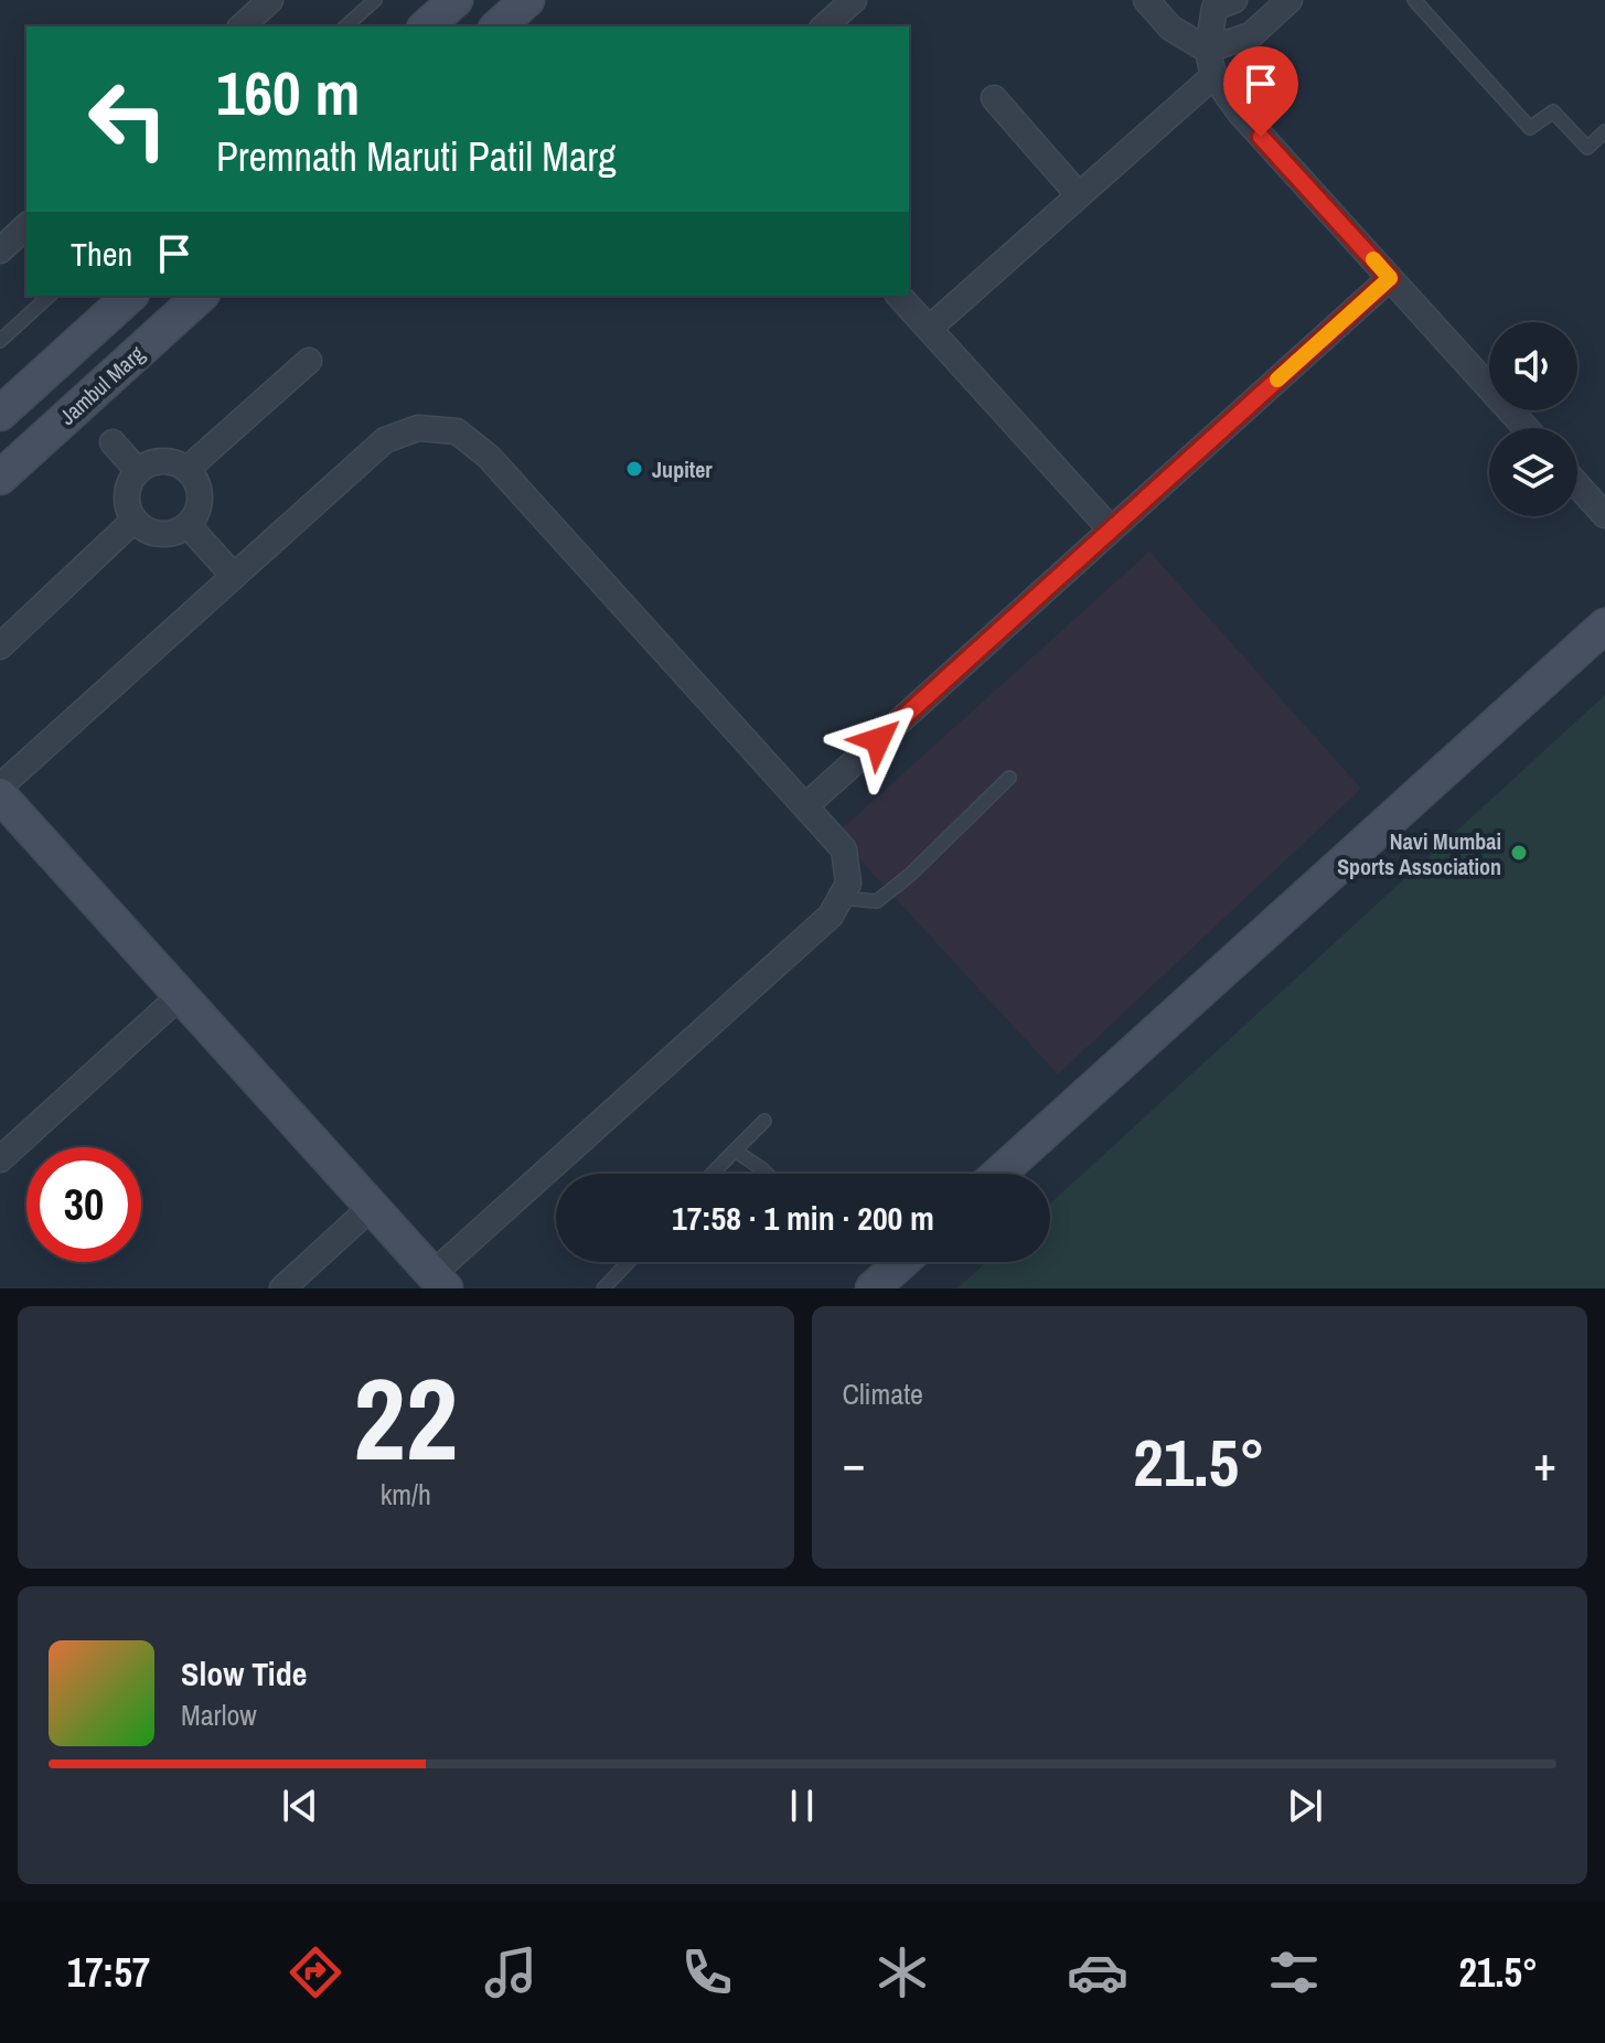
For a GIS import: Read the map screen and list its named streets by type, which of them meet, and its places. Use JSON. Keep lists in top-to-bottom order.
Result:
{
  "streets": {
    "street": ["Jambul Marg"]
  },
  "places": ["Jupiter", "Navi Mumbai Sports Association"],
  "page": {
    "turn": ["160 m", "Premnath Maruti Patil Marg"],
    "then": "Then",
    "limit": "30",
    "trip": "17:58 · 1 min · 200 m",
    "tile": [
      ["22", "km/h"],
      "Climate"
    ],
    "heat": ["−", "21.5°", "+"],
    "song": ["Slow Tide", "Marlow"],
    "tabs": ["17:57", "21.5°"]
  }
}
